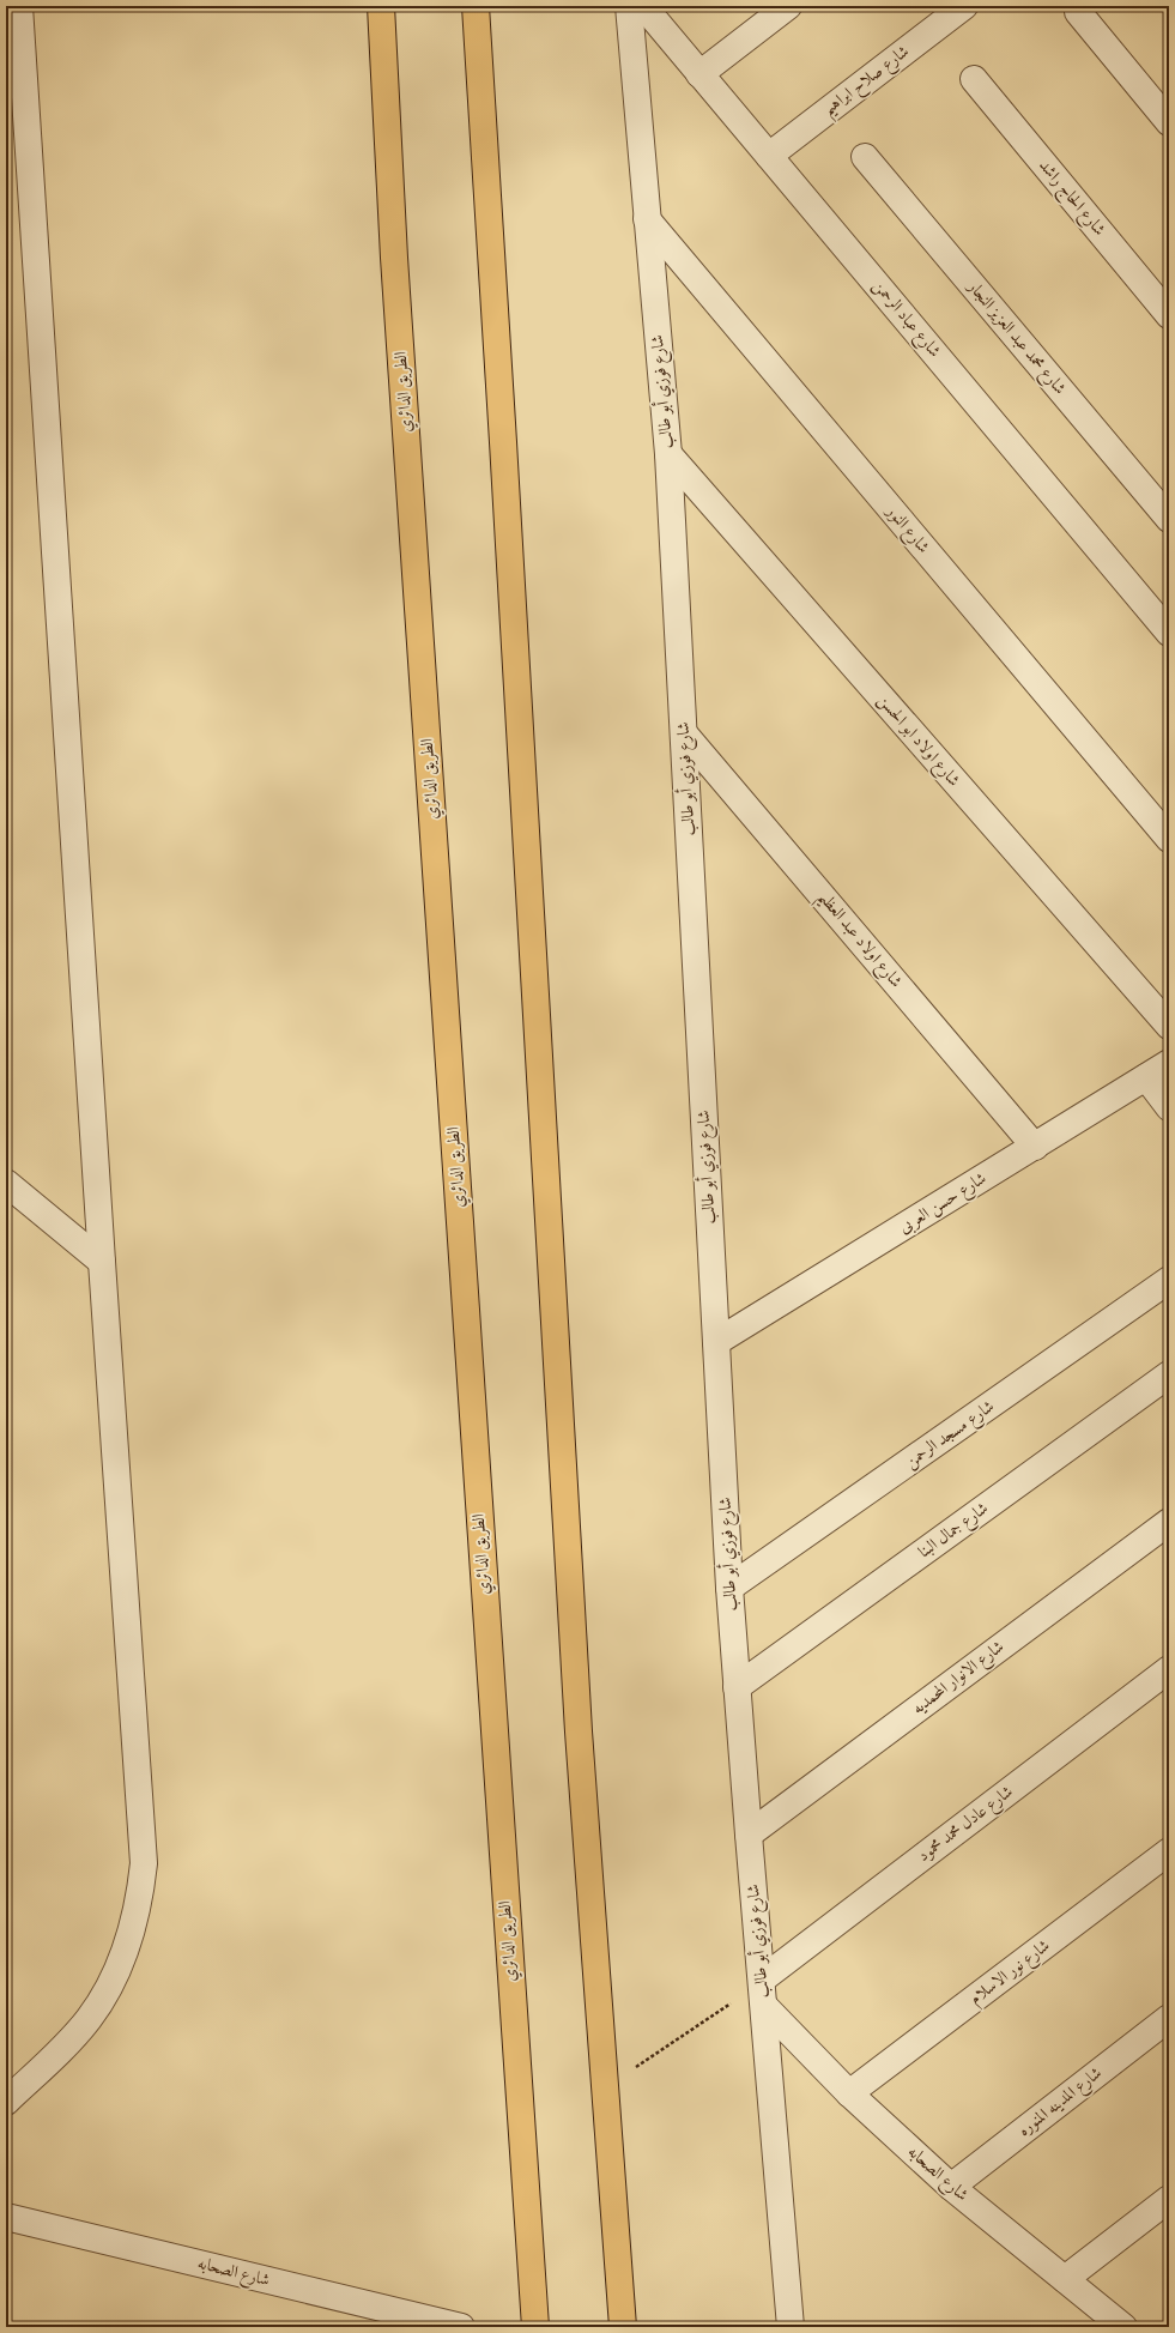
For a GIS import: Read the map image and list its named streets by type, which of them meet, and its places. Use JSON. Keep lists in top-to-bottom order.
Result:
{
  "streets": {
    "highway": ["الطريق الدائري"],
    "street": [
      "شارع صلاح ابراهيم",
      "شارع الحاج راشد",
      "شارع عباد الرحمن",
      "شارع محمد عبد العزيز النجار",
      "شارع فوزي أبو طالب",
      "شارع النور",
      "شارع اولاد ابو الحسن",
      "شارع اولاد عبد العظيم",
      "شارع حسن العربى",
      "شارع مسجد الرحمن",
      "شارع جمال البنا",
      "شارع الانوار المحمديه",
      "شارع عادل محمد محمود",
      "شارع نور الاسلام",
      "شارع المدينه المنوره",
      "شارع الصحابه"
    ]
  },
  "crossings": [
    ["شارع صلاح ابراهيم", "شارع عباد الرحمن"],
    ["شارع فوزي أبو طالب", "شارع النور"],
    ["شارع فوزي أبو طالب", "شارع اولاد ابو الحسن"],
    ["شارع فوزي أبو طالب", "شارع اولاد عبد العظيم"],
    ["شارع فوزي أبو طالب", "شارع حسن العربى"],
    ["شارع فوزي أبو طالب", "شارع مسجد الرحمن"],
    ["شارع فوزي أبو طالب", "شارع جمال البنا"],
    ["شارع فوزي أبو طالب", "شارع الانوار المحمديه"],
    ["شارع فوزي أبو طالب", "شارع عادل محمد محمود"],
    ["شارع فوزي أبو طالب", "شارع الصحابه"],
    ["شارع اولاد عبد العظيم", "شارع حسن العربى"],
    ["شارع نور الاسلام", "شارع الصحابه"],
    ["شارع المدينه المنوره", "شارع الصحابه"]
  ]
}
